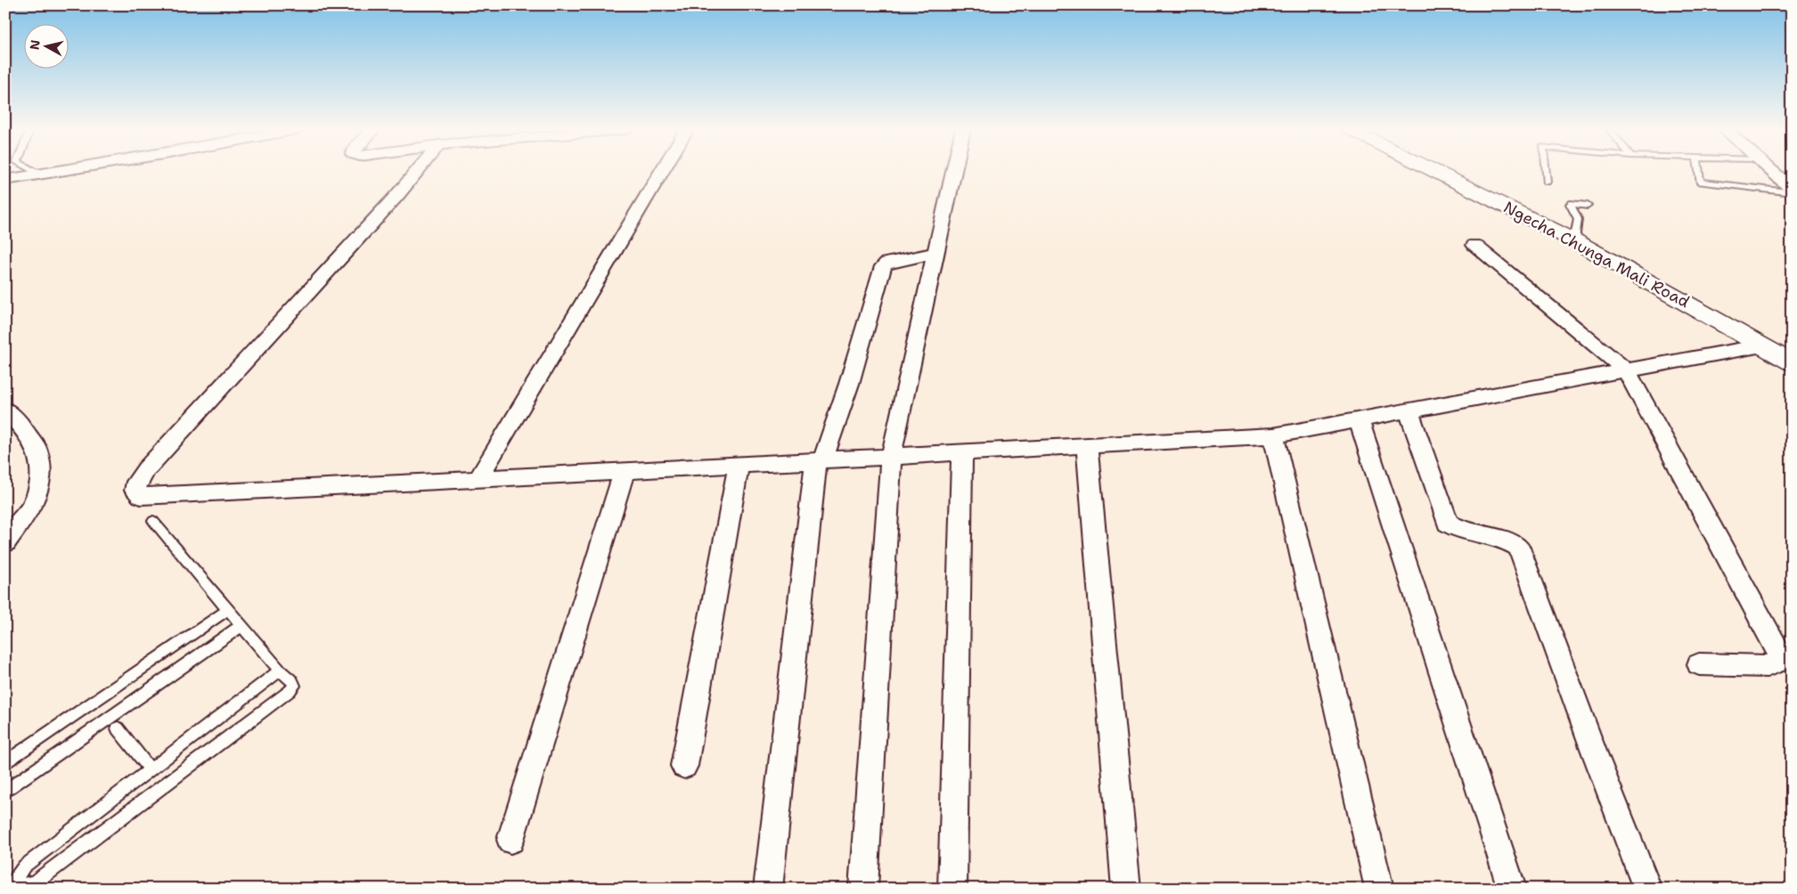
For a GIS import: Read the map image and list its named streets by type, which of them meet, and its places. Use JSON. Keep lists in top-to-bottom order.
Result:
{
  "streets": {
    "main road": ["Ngecha Chunga Mali Road"]
  },
  "north": "left"
}
